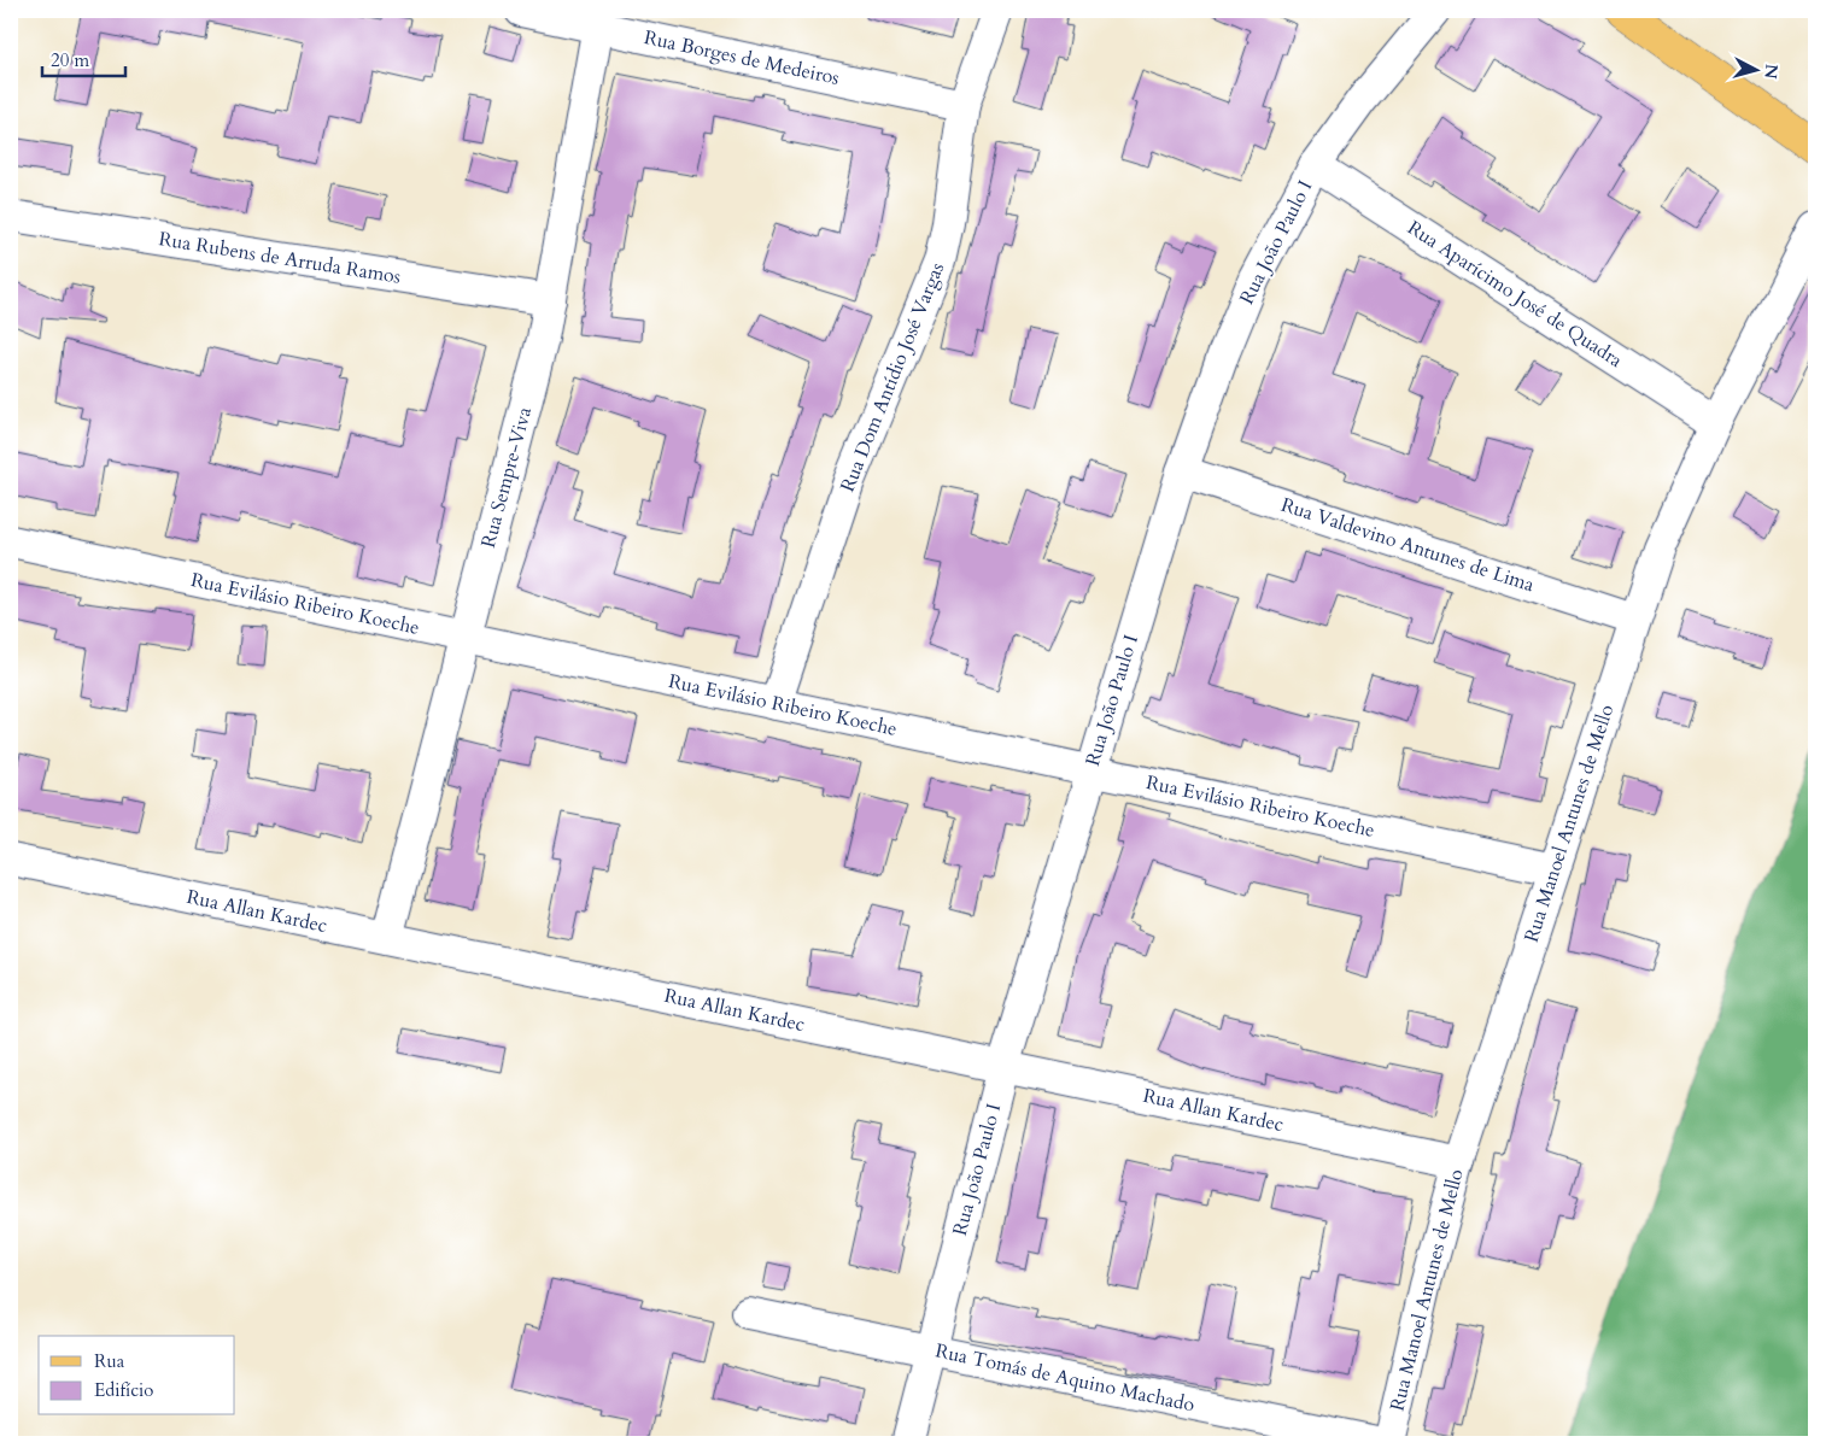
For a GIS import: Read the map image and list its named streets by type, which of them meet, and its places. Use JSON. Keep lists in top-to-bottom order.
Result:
{
  "streets": {
    "street": [
      "Rua Borges de Medeiros",
      "Rua João Paulo I",
      "Rua Rubens de Arruda Ramos",
      "Rua Aparícimo José de Quadra",
      "Rua Dom Antídio José Vargas",
      "Rua Sempre-Viva",
      "Rua Valdevino Antunes de Lima",
      "Rua Evilásio Ribeiro Koeche",
      "Rua Manoel Antunes de Mello",
      "Rua Allan Kardec",
      "Rua Tomás de Aquino Machado"
    ]
  },
  "crossings": [
    ["Rua Borges de Medeiros", "Rua Dom Antídio José Vargas"],
    ["Rua Borges de Medeiros", "Rua Sempre-Viva"],
    ["Rua João Paulo I", "Rua Aparícimo José de Quadra"],
    ["Rua João Paulo I", "Rua Valdevino Antunes de Lima"],
    ["Rua João Paulo I", "Rua Evilásio Ribeiro Koeche"],
    ["Rua João Paulo I", "Rua Allan Kardec"],
    ["Rua João Paulo I", "Rua Tomás de Aquino Machado"],
    ["Rua Rubens de Arruda Ramos", "Rua Sempre-Viva"],
    ["Rua Aparícimo José de Quadra", "Rua Manoel Antunes de Mello"],
    ["Rua Dom Antídio José Vargas", "Rua Evilásio Ribeiro Koeche"],
    ["Rua Sempre-Viva", "Rua Evilásio Ribeiro Koeche"],
    ["Rua Sempre-Viva", "Rua Allan Kardec"],
    ["Rua Valdevino Antunes de Lima", "Rua Manoel Antunes de Mello"],
    ["Rua Evilásio Ribeiro Koeche", "Rua Manoel Antunes de Mello"],
    ["Rua Manoel Antunes de Mello", "Rua Allan Kardec"]
  ],
  "legend": ["Rua", "Edifício"],
  "scale_bar": "20 m",
  "north": "right"
}
